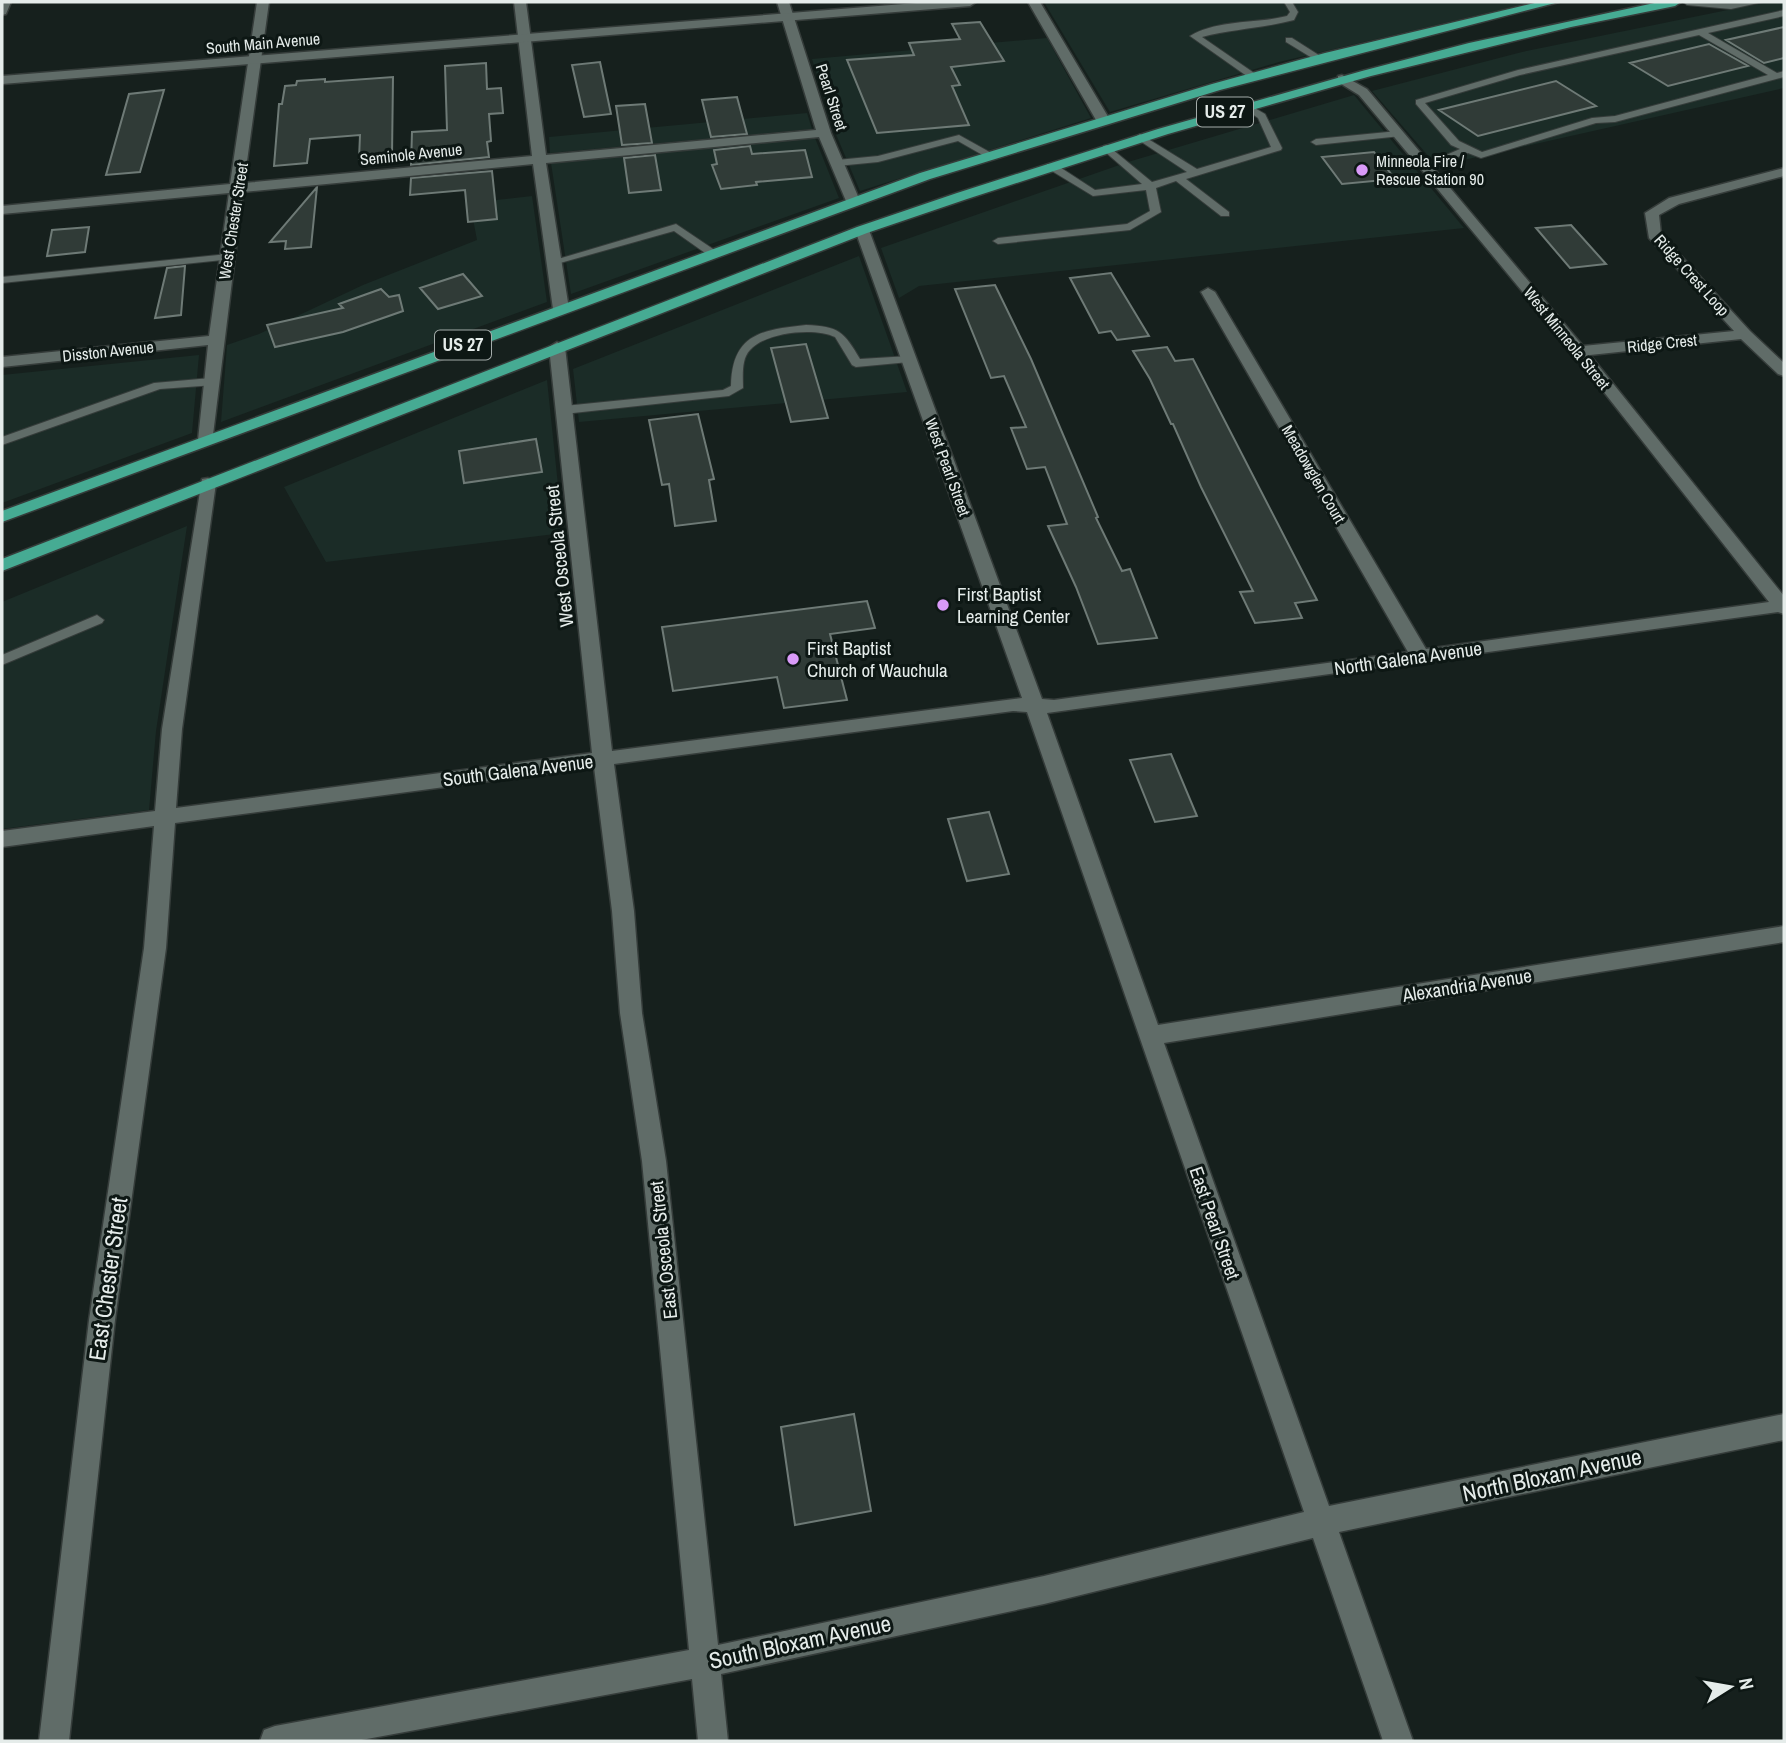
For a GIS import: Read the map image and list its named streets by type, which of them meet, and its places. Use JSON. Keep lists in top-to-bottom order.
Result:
{
  "streets": {
    "highway": ["US 27"],
    "street": [
      "South Main Avenue",
      "Pearl Street",
      "Seminole Avenue",
      "West Chester Street",
      "Ridge Crest Loop",
      "West Minneola Street",
      "Ridge Crest",
      "Disston Avenue",
      "West Pearl Street",
      "Meadowglen Court",
      "West Osceola Street",
      "North Galena Avenue",
      "South Galena Avenue",
      "Alexandria Avenue",
      "East Pearl Street",
      "East Osceola Street",
      "East Chester Street",
      "North Bloxam Avenue",
      "South Bloxam Avenue"
    ]
  },
  "crossings": [
    ["South Main Avenue", "Pearl Street"],
    ["South Main Avenue", "West Chester Street"],
    ["Pearl Street", "US 27"],
    ["Pearl Street", "Seminole Avenue"],
    ["US 27", "West Chester Street"],
    ["US 27", "West Minneola Street"],
    ["US 27", "West Pearl Street"],
    ["US 27", "West Osceola Street"],
    ["Seminole Avenue", "West Chester Street"],
    ["West Chester Street", "Disston Avenue"],
    ["Ridge Crest Loop", "Ridge Crest"],
    ["West Minneola Street", "Ridge Crest"],
    ["West Minneola Street", "North Galena Avenue"],
    ["West Pearl Street", "North Galena Avenue"],
    ["West Pearl Street", "South Galena Avenue"],
    ["West Pearl Street", "East Pearl Street"],
    ["Meadowglen Court", "North Galena Avenue"],
    ["West Osceola Street", "South Galena Avenue"],
    ["West Osceola Street", "East Osceola Street"],
    ["North Galena Avenue", "South Galena Avenue"],
    ["North Galena Avenue", "East Pearl Street"],
    ["South Galena Avenue", "East Pearl Street"],
    ["South Galena Avenue", "East Osceola Street"],
    ["South Galena Avenue", "East Chester Street"],
    ["Alexandria Avenue", "East Pearl Street"],
    ["East Pearl Street", "North Bloxam Avenue"],
    ["East Pearl Street", "South Bloxam Avenue"],
    ["East Osceola Street", "South Bloxam Avenue"],
    ["North Bloxam Avenue", "South Bloxam Avenue"]
  ],
  "places": ["Minneola Fire / Rescue Station 90", "First Baptist Learning Center", "First Baptist Church of Wauchula"],
  "north": "right"
}
